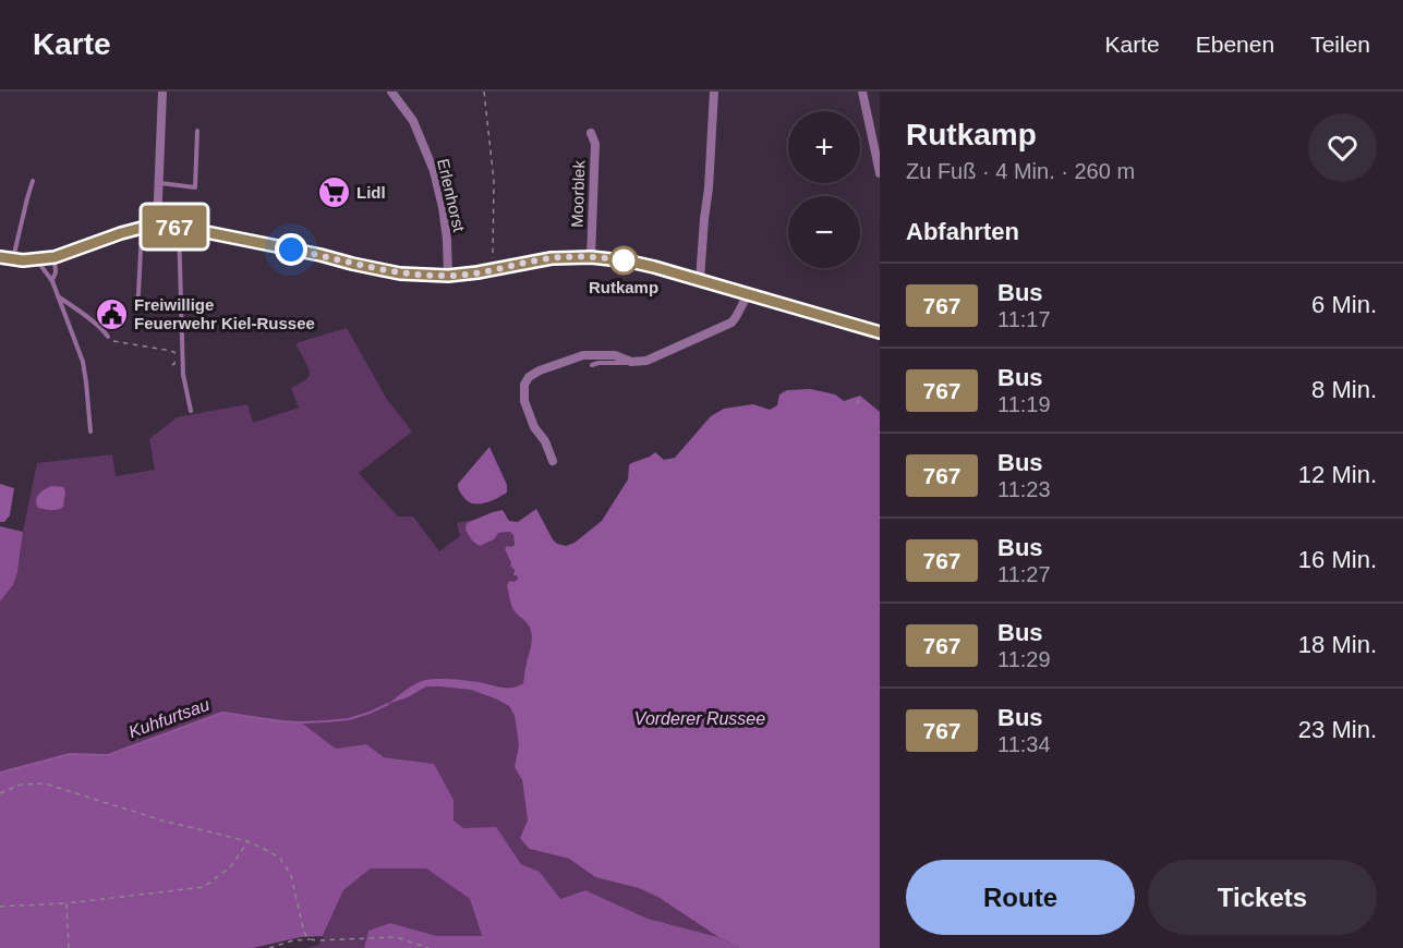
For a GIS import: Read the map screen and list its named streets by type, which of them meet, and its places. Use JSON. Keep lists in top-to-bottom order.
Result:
{
  "streets": {
    "street": ["Moorblek", "Erlenhorst"]
  },
  "water": ["Kuhfurtsau", "Vorderer Russee"],
  "places": {
    "supermarket": ["Lidl"],
    "other": ["Rutkamp"],
    "public building": ["Freiwillige Feuerwehr Kiel-Russee"]
  },
  "lines": ["bus line 767"],
  "page": {
    "header": "Karte",
    "nav": ["Karte", "Ebenen", "Teilen"],
    "on_map": "767",
    "heading": [
      ["Rutkamp", "Zu Fuß · 4 Min. · 260 m"],
      "Abfahrten"
    ],
    "map_buttons": ["+", "−"],
    "list": [
      {
        "mark": "767",
        "name": "Bus",
        "note": "11:17",
        "value": "6 Min."
      },
      {
        "mark": "767",
        "name": "Bus",
        "note": "11:19",
        "value": "8 Min."
      },
      {
        "mark": "767",
        "name": "Bus",
        "note": "11:23",
        "value": "12 Min."
      },
      {
        "mark": "767",
        "name": "Bus",
        "note": "11:27",
        "value": "16 Min."
      },
      {
        "mark": "767",
        "name": "Bus",
        "note": "11:29",
        "value": "18 Min."
      },
      {
        "mark": "767",
        "name": "Bus",
        "note": "11:34",
        "value": "23 Min."
      }
    ],
    "buttons": ["Route", "Tickets"]
  }
}
